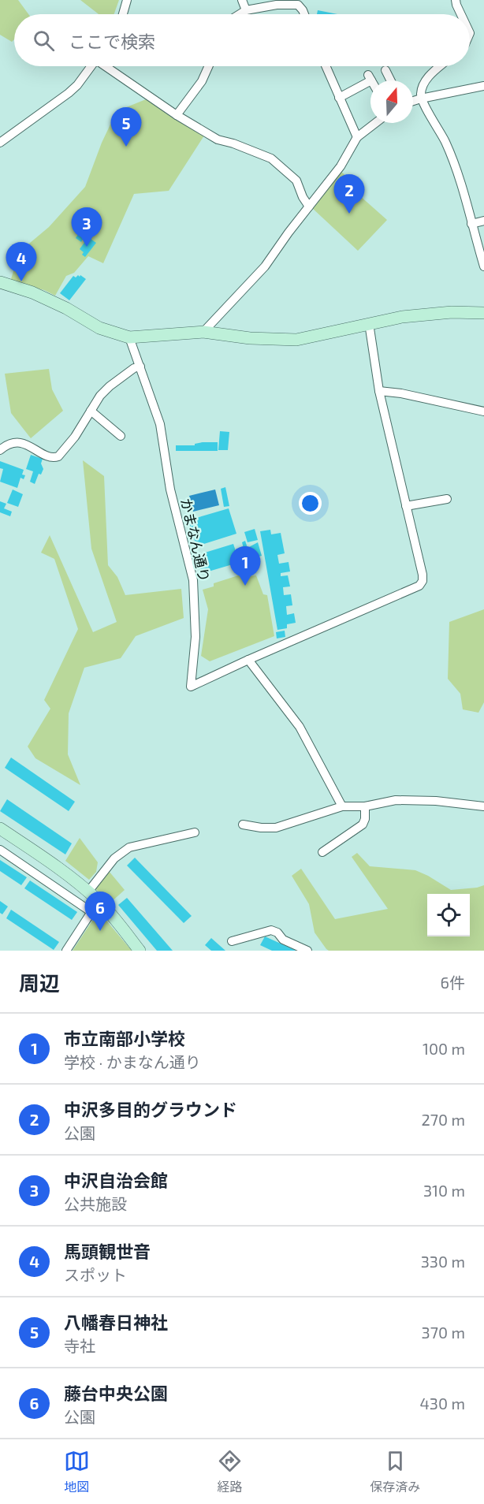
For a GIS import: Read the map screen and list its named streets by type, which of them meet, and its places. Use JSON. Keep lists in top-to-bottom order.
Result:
{
  "streets": {
    "street": ["かまなん通り"]
  },
  "north": "top",
  "page": {
    "search": "ここで検索",
    "pins": [
      "5",
      "2",
      "3",
      "4",
      "1",
      "6"
    ],
    "heading": ["周辺", "6件"],
    "list": [
      {
        "mark": "1",
        "name": "市立南部小学校",
        "note": "学校 · かまなん通り",
        "value": "100 m"
      },
      {
        "mark": "2",
        "name": "中沢多目的グラウンド",
        "note": "公園",
        "value": "270 m"
      },
      {
        "mark": "3",
        "name": "中沢自治会館",
        "note": "公共施設",
        "value": "310 m"
      },
      {
        "mark": "4",
        "name": "馬頭観世音",
        "note": "スポット",
        "value": "330 m"
      },
      {
        "mark": "5",
        "name": "八幡春日神社",
        "note": "寺社",
        "value": "370 m"
      },
      {
        "mark": "6",
        "name": "藤台中央公園",
        "note": "公園",
        "value": "430 m"
      }
    ],
    "nav": ["地図", "経路", "保存済み"]
  }
}
